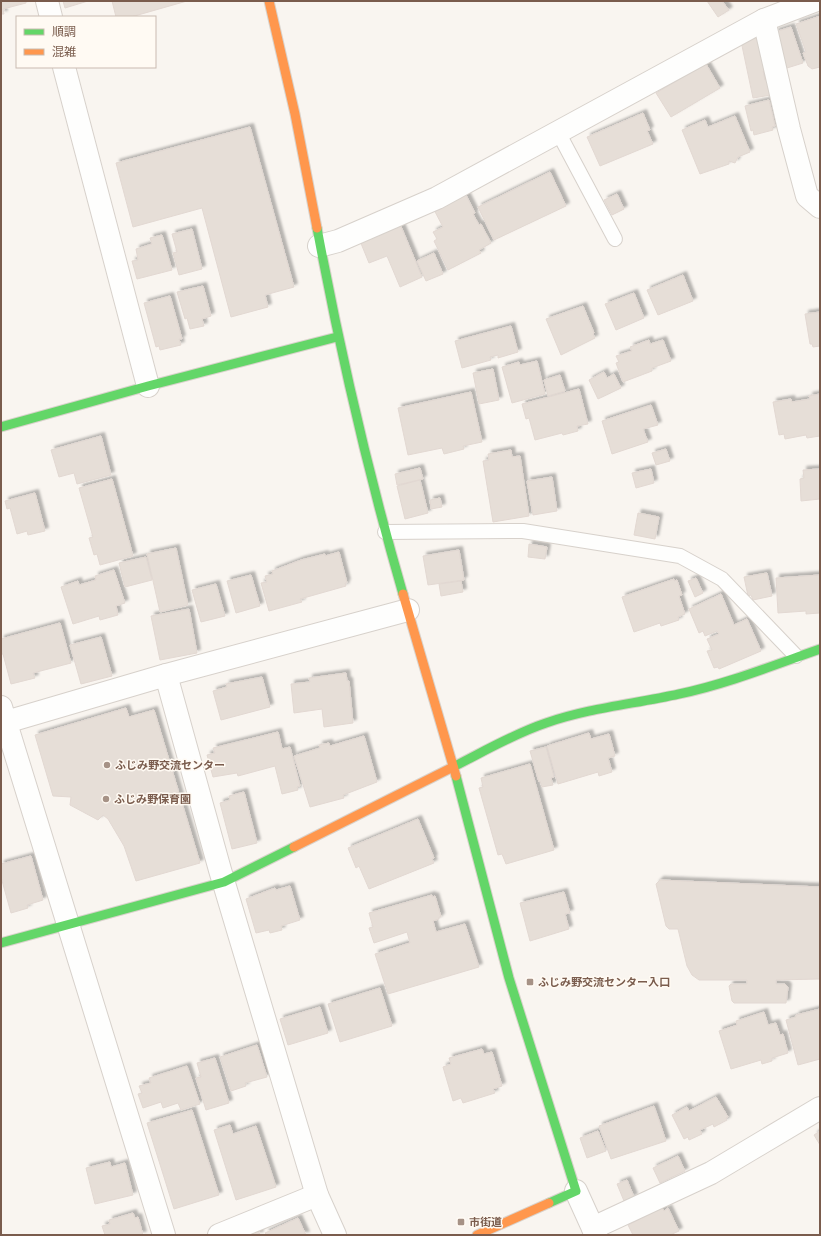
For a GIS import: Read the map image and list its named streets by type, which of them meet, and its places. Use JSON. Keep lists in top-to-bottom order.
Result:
{
  "places": {
    "other": ["ふじみ野交流センター", "ふじみ野保育園"],
    "transit": ["ふじみ野交流センター入口", "市街道"]
  },
  "legend": ["順調", "混雑"]
}
